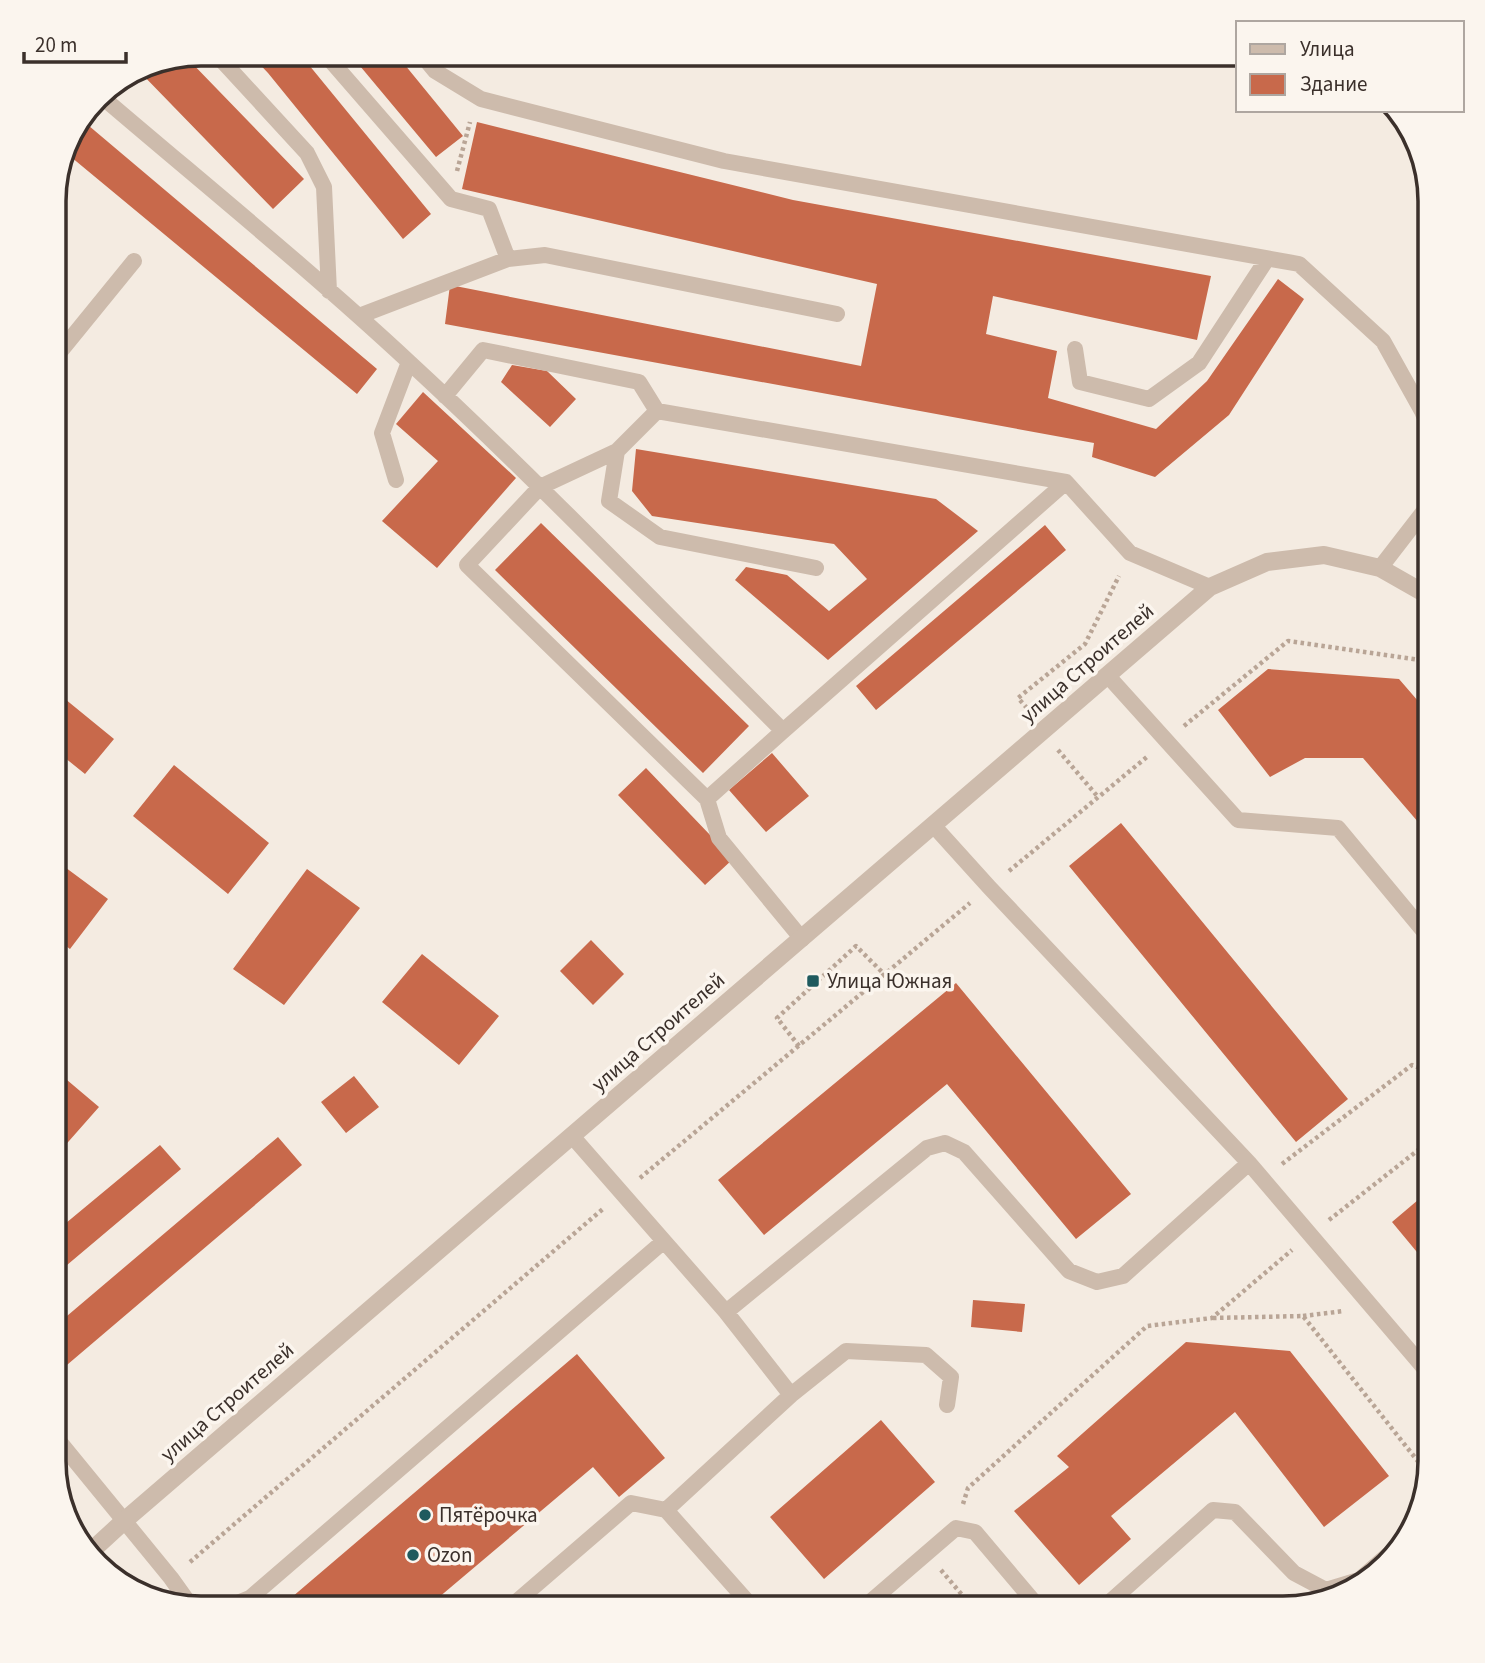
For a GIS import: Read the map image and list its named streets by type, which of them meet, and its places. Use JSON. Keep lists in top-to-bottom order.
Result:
{
  "streets": {
    "street": ["улица Строителей"]
  },
  "places": {
    "transit": ["Улица Южная"],
    "other": ["Пятёрочка", "Ozon"]
  },
  "legend": ["Улица", "Здание"],
  "scale_bar": "20 m"
}
